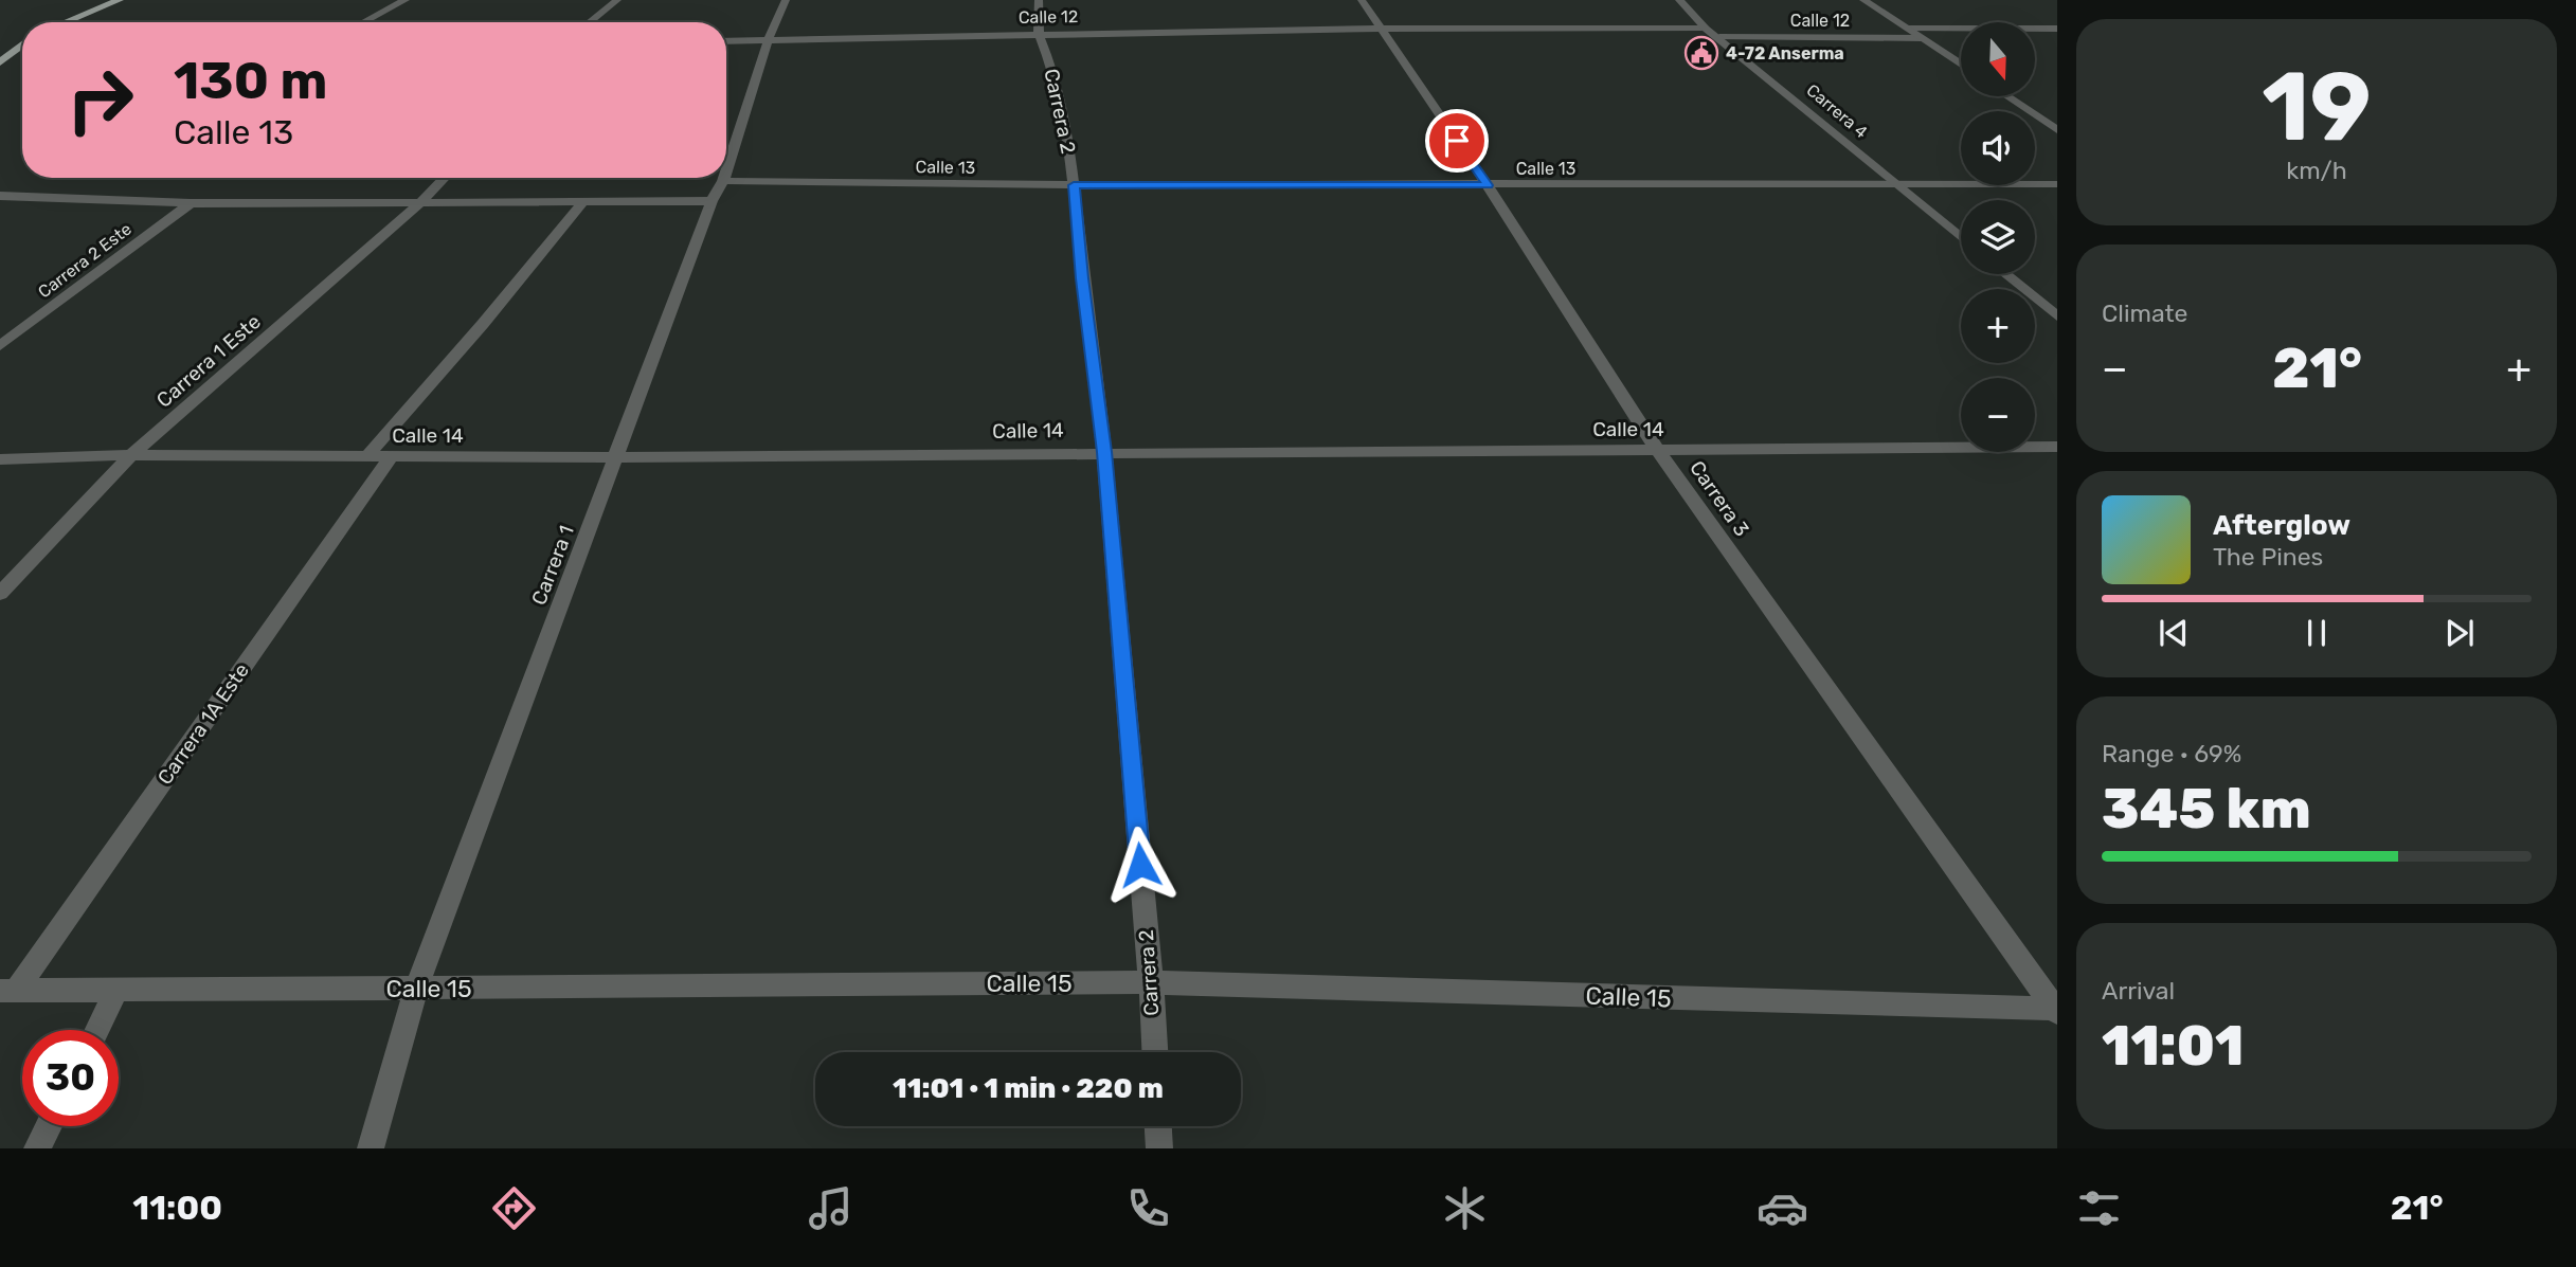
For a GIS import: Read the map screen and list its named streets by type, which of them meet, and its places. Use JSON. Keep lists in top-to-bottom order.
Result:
{
  "streets": {
    "street": [
      "Calle 12",
      "Carrera 2",
      "Carrera 4",
      "Calle 13",
      "Carrera 2 Este",
      "Carrera 1 Este",
      "Calle 14",
      "Carrera 3",
      "Carrera 1",
      "Carrera 1A Este",
      "Calle 15"
    ]
  },
  "crossings": [
    ["Calle 12", "Carrera 2"],
    ["Calle 12", "Carrera 4"],
    ["Calle 12", "Carrera 3"],
    ["Calle 12", "Carrera 1"],
    ["Carrera 2", "Calle 13"],
    ["Carrera 2", "Calle 14"],
    ["Carrera 2", "Calle 15"],
    ["Carrera 4", "Calle 13"],
    ["Calle 13", "Carrera 3"],
    ["Calle 13", "Carrera 1"],
    ["Carrera 1 Este", "Calle 14"],
    ["Calle 14", "Carrera 3"],
    ["Calle 14", "Carrera 1"],
    ["Calle 14", "Carrera 1A Este"],
    ["Carrera 3", "Calle 15"],
    ["Carrera 1", "Calle 15"],
    ["Carrera 1A Este", "Calle 15"]
  ],
  "places": {
    "public building": ["4-72 Anserma"]
  },
  "north": "bottom",
  "page": {
    "tile": [
      ["19", "km/h"],
      "Climate",
      ["Range · 69%", "345 km"],
      ["Arrival", "11:01"]
    ],
    "map_buttons": ["+", "−"],
    "turn": ["130 m", "Calle 13"],
    "heat": ["−", "21°", "+"],
    "song": ["Afterglow", "The Pines"],
    "limit": "30",
    "trip": "11:01 · 1 min · 220 m",
    "tabs": ["11:00", "21°"]
  }
}
